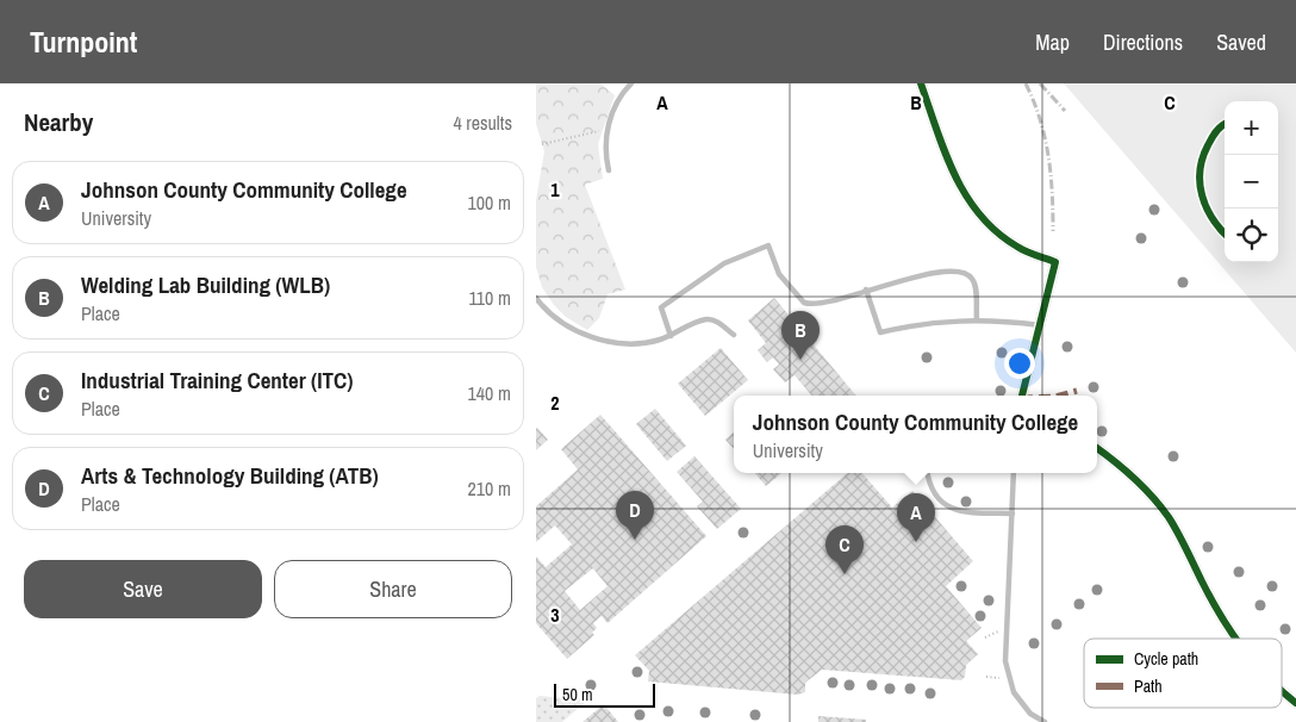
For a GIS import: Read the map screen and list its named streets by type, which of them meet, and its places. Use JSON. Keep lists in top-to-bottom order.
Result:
{
  "legend": ["Cycle path", "Path"],
  "scale_bar": "50 m",
  "page": {
    "header": "Turnpoint",
    "nav": ["Map", "Directions", "Saved"],
    "heading": ["Nearby", "4 results"],
    "map_buttons": ["+", "−"],
    "list": [
      {
        "mark": "A",
        "name": "Johnson County Community College",
        "note": "University",
        "value": "100 m"
      },
      {
        "mark": "B",
        "name": "Welding Lab Building (WLB)",
        "note": "Place",
        "value": "110 m"
      },
      {
        "mark": "C",
        "name": "Industrial Training Center (ITC)",
        "note": "Place",
        "value": "140 m"
      },
      {
        "mark": "D",
        "name": "Arts & Technology Building (ATB)",
        "note": "Place",
        "value": "210 m"
      }
    ],
    "pins": [
      "B",
      "D",
      "A",
      "C"
    ],
    "popup": ["Johnson County Community College", "University"],
    "buttons": ["Save", "Share"],
    "scale": "50 m"
  },
  "grid": {
    "columns": ["A", "B", "C"],
    "rows": ["1", "2", "3"]
  }
}
